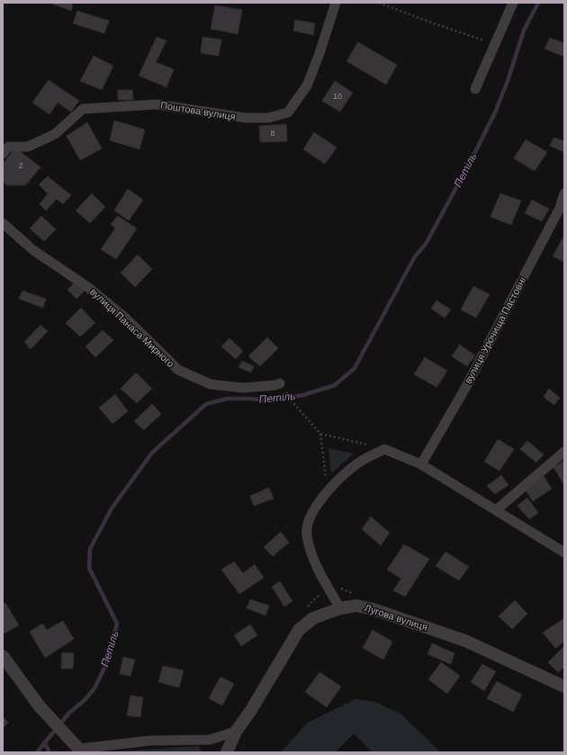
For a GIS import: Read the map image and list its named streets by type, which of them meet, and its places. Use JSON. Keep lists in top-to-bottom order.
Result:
{
  "streets": {
    "street": [
      "Поштова вулиця",
      "вулиця Панаса Мирного",
      "вулиця Урочища Пастовні",
      "Лугова вулиця"
    ]
  },
  "water": ["Петіль"],
  "house_numbers": ["10", "8", "2"]
}
